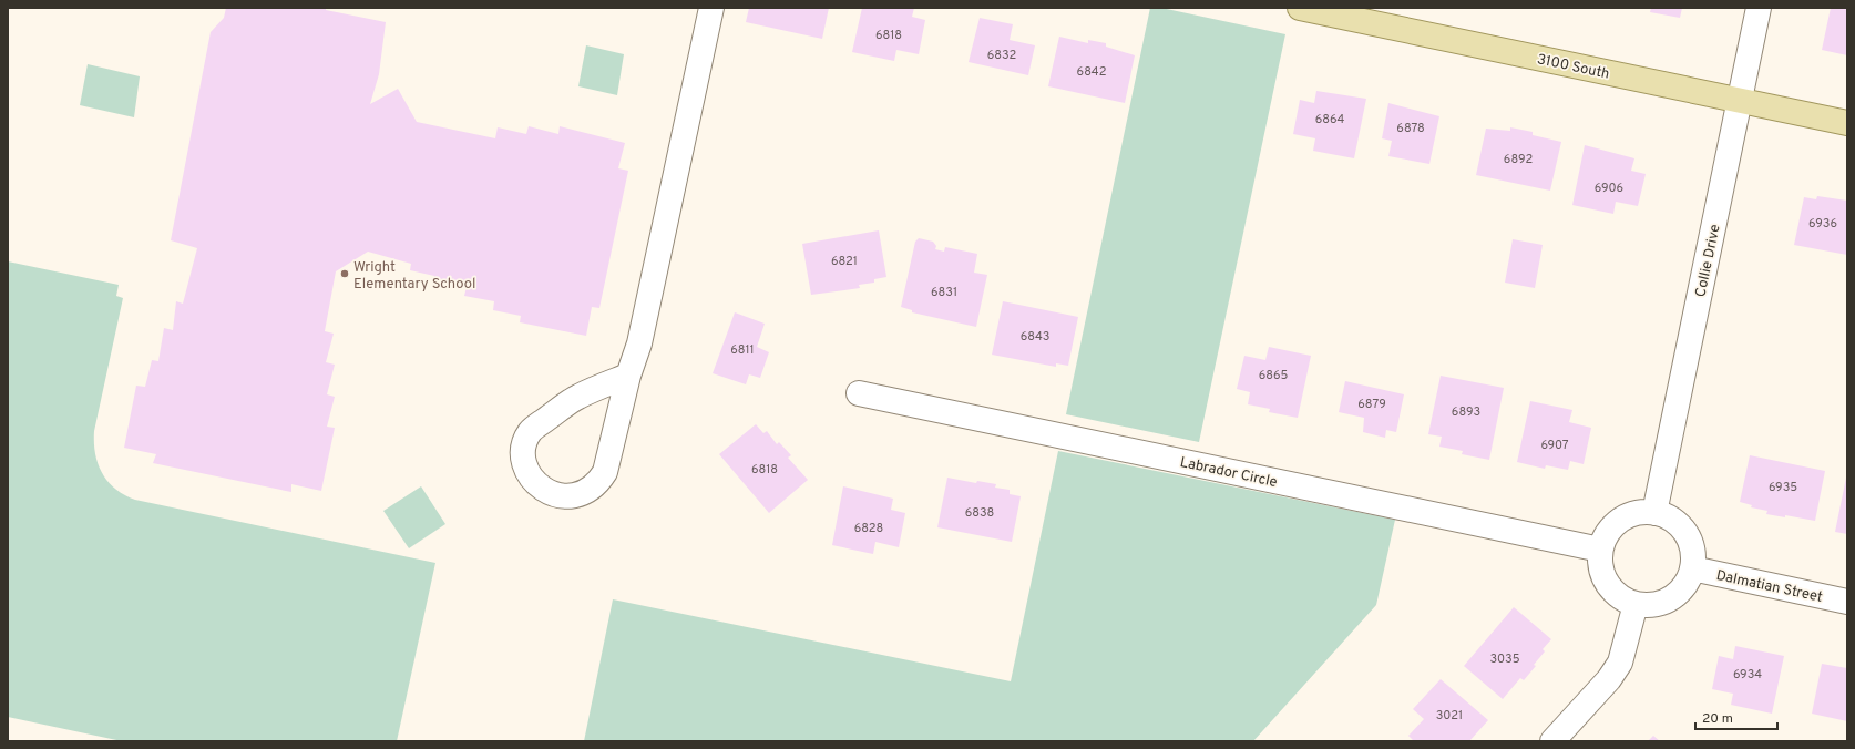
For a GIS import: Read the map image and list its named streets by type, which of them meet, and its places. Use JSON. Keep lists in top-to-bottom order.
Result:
{
  "streets": {
    "main road": ["3100 South"],
    "street": ["Collie Drive", "Labrador Circle", "Dalmatian Street"]
  },
  "crossings": [
    ["3100 South", "Collie Drive"],
    ["Collie Drive", "Labrador Circle"],
    ["Collie Drive", "Dalmatian Street"],
    ["Labrador Circle", "Dalmatian Street"]
  ],
  "places": ["Wright Elementary School"],
  "house_numbers": [
    "6818",
    "6832",
    "6842",
    "6864",
    "6878",
    "6892",
    "6906",
    "6936",
    "6821",
    "6831",
    "6843",
    "6811",
    "6865",
    "6879",
    "6893",
    "6907",
    "6818",
    "6935",
    "6838",
    "6828",
    "3035",
    "6934",
    "3021"
  ],
  "scale_bar": "20 m"
}
